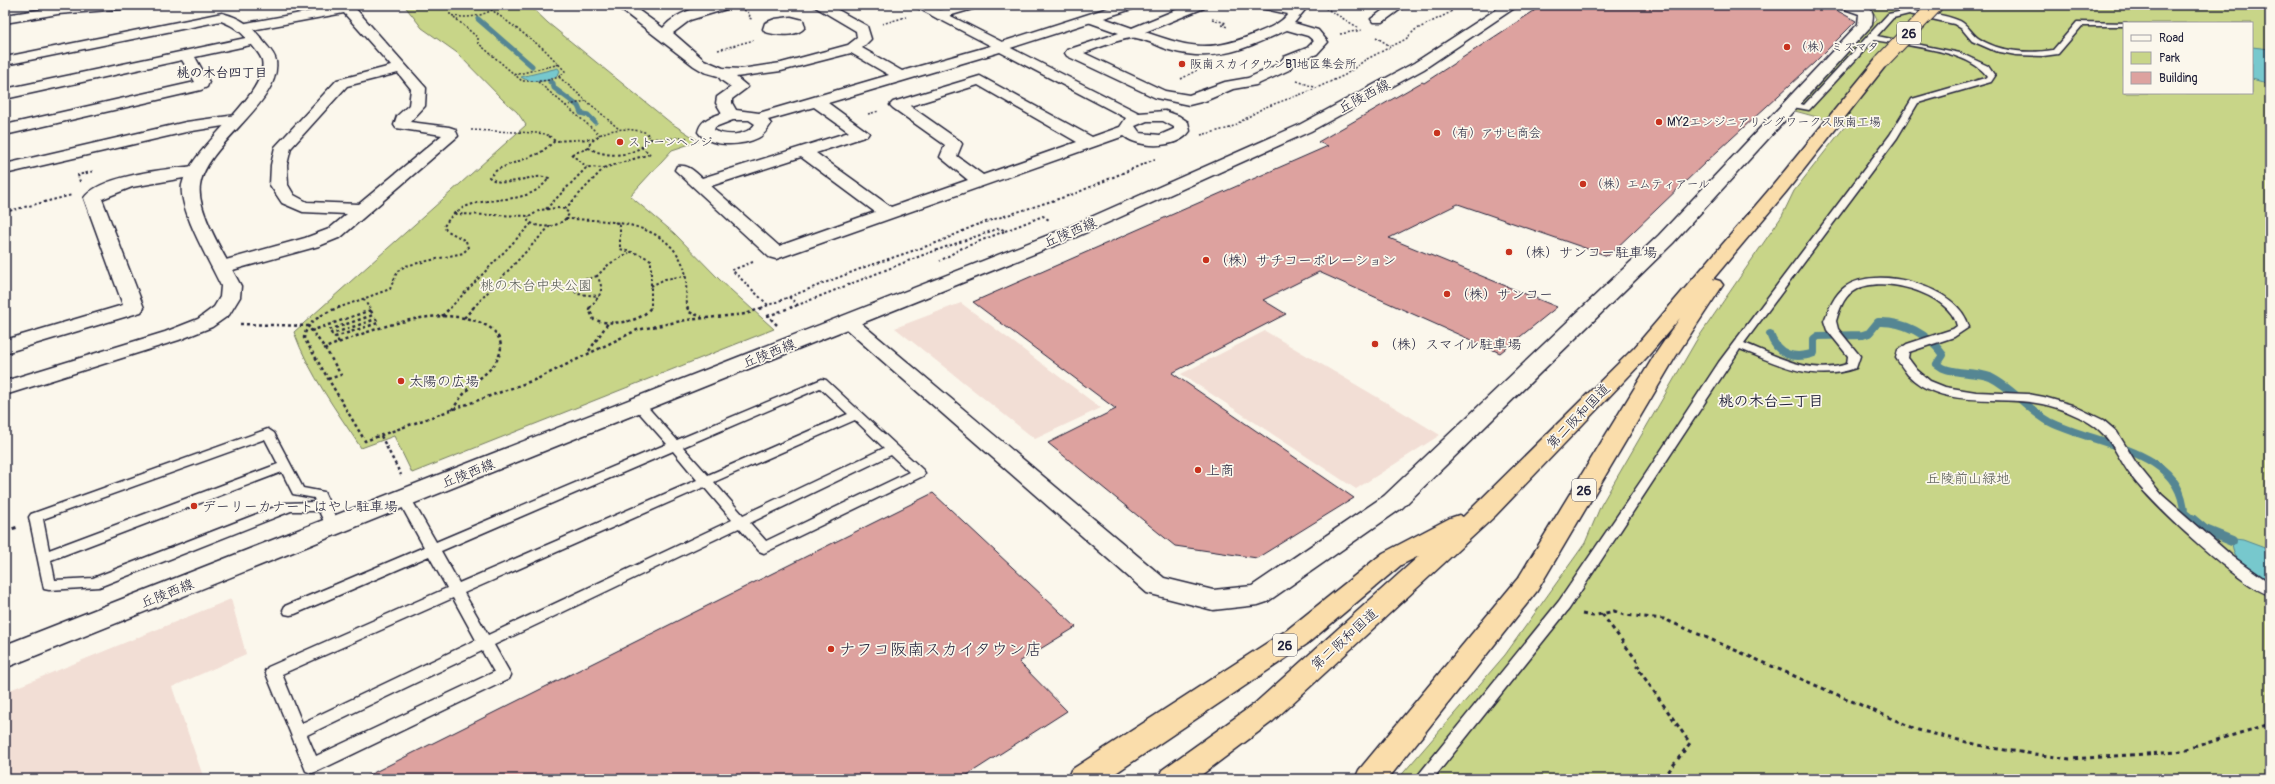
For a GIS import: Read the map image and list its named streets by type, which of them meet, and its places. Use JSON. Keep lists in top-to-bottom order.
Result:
{
  "streets": {
    "highway": ["26", "第二阪和国道"],
    "street": ["丘陵西線"]
  },
  "crossings": [
    ["26", "第二阪和国道"]
  ],
  "districts": ["桃の木台四丁目", "桃の木台二丁目"],
  "parks": ["桃の木台中央公園", "丘陵前山緑地"],
  "places": [
    "（株）ミズマタ",
    "阪南スカイタウンB1地区集会所",
    "MY2エンジニアリングワークス阪南工場",
    "（有）アサヒ商会",
    "ストーンヘンジ",
    "（株）エムティアール",
    "（株）サンコー駐車場",
    "（株）サチコーポレーション",
    "（株）サンコー",
    "（株）スマイル駐車場",
    "太陽の広場",
    "上商",
    "デーリーカナートはやし駐車場",
    "ナフコ阪南スカイタウン店"
  ],
  "legend": ["Road", "Park", "Building"]
}
